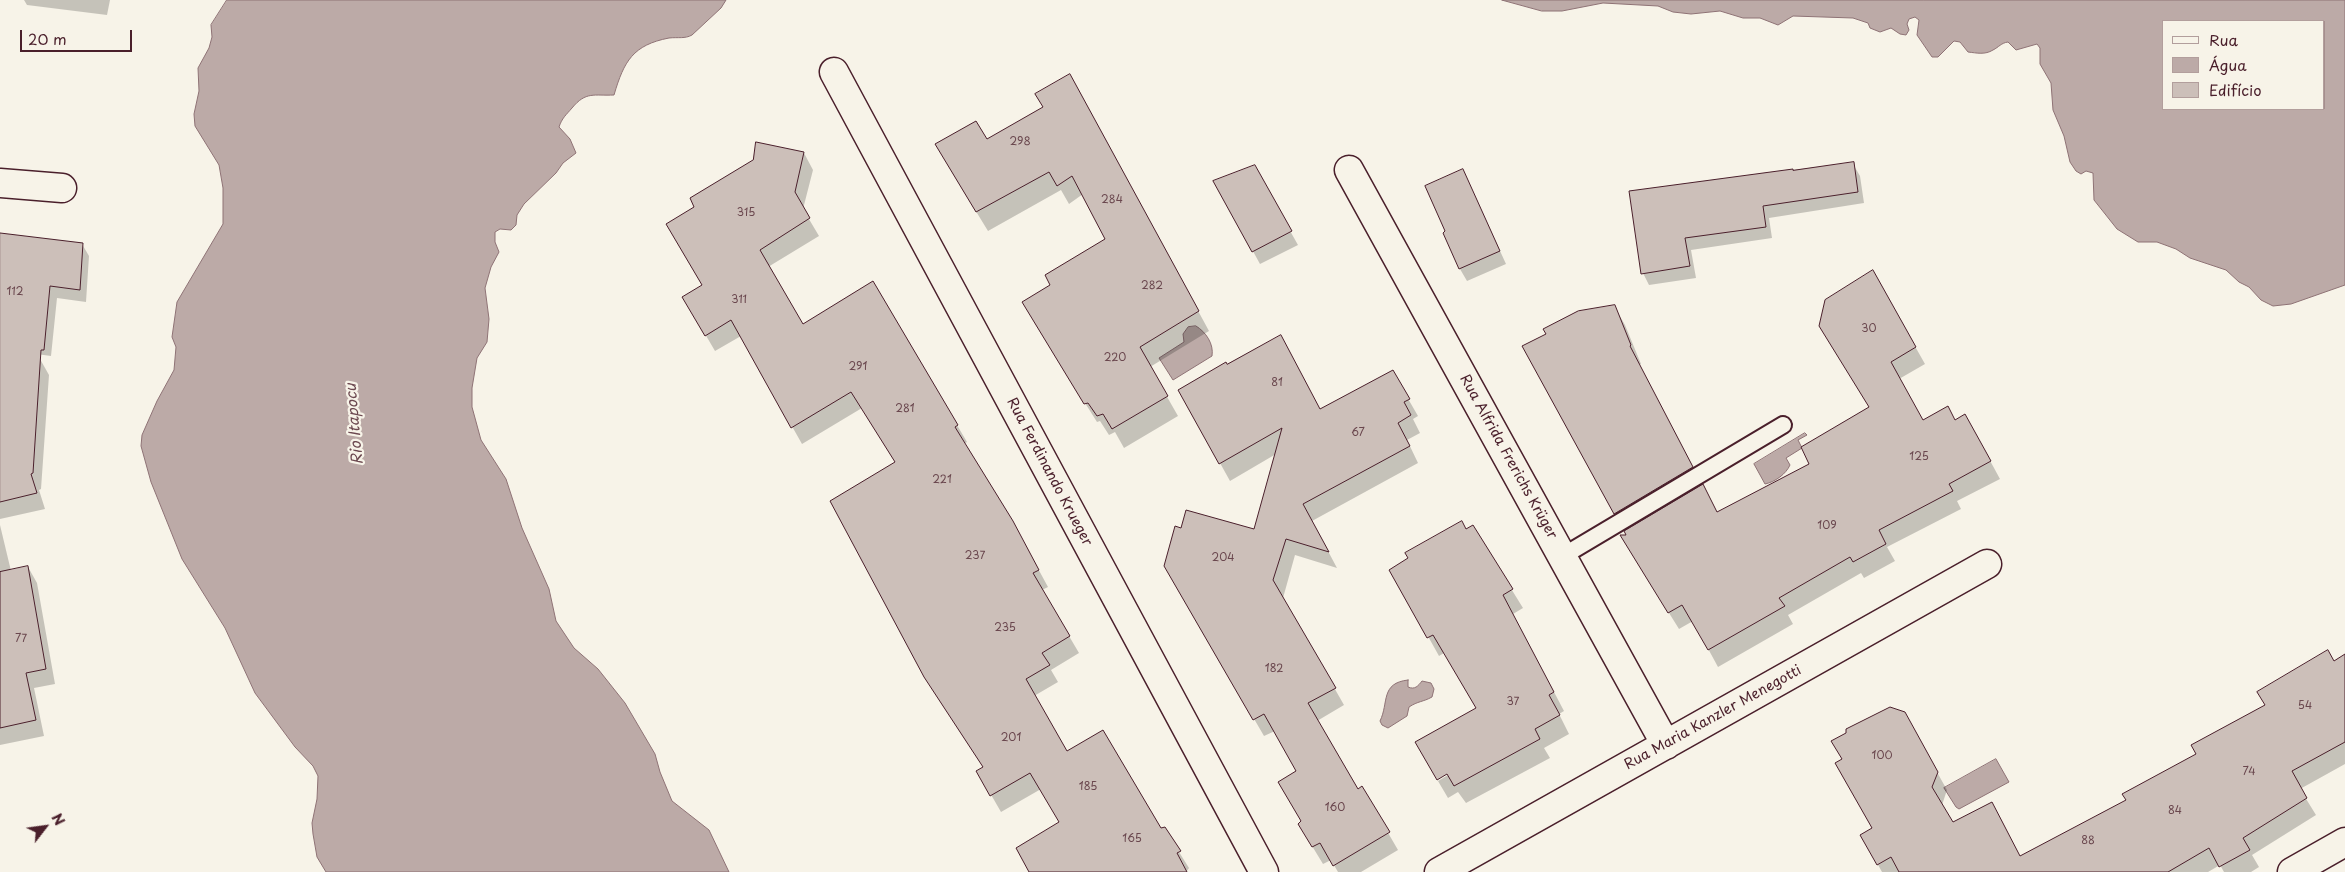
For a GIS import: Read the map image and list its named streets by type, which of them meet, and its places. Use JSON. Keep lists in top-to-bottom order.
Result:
{
  "streets": {
    "street": ["Rua Alfrida Frerichs Krüger", "Rua Ferdinando Krueger", "Rua Maria Kanzler Menegotti"]
  },
  "crossings": [
    ["Rua Alfrida Frerichs Krüger", "Rua Maria Kanzler Menegotti"]
  ],
  "water": ["Rio Itapocu"],
  "house_numbers": [
    "298",
    "284",
    "315",
    "282",
    "112",
    "311",
    "30",
    "220",
    "291",
    "81",
    "281",
    "67",
    "125",
    "221",
    "109",
    "237",
    "204",
    "235",
    "77",
    "182",
    "37",
    "54",
    "201",
    "100",
    "74",
    "185",
    "160",
    "84",
    "165",
    "88"
  ],
  "legend": ["Rua", "Água", "Edifício"],
  "scale_bar": "20 m",
  "north": "top right"
}
